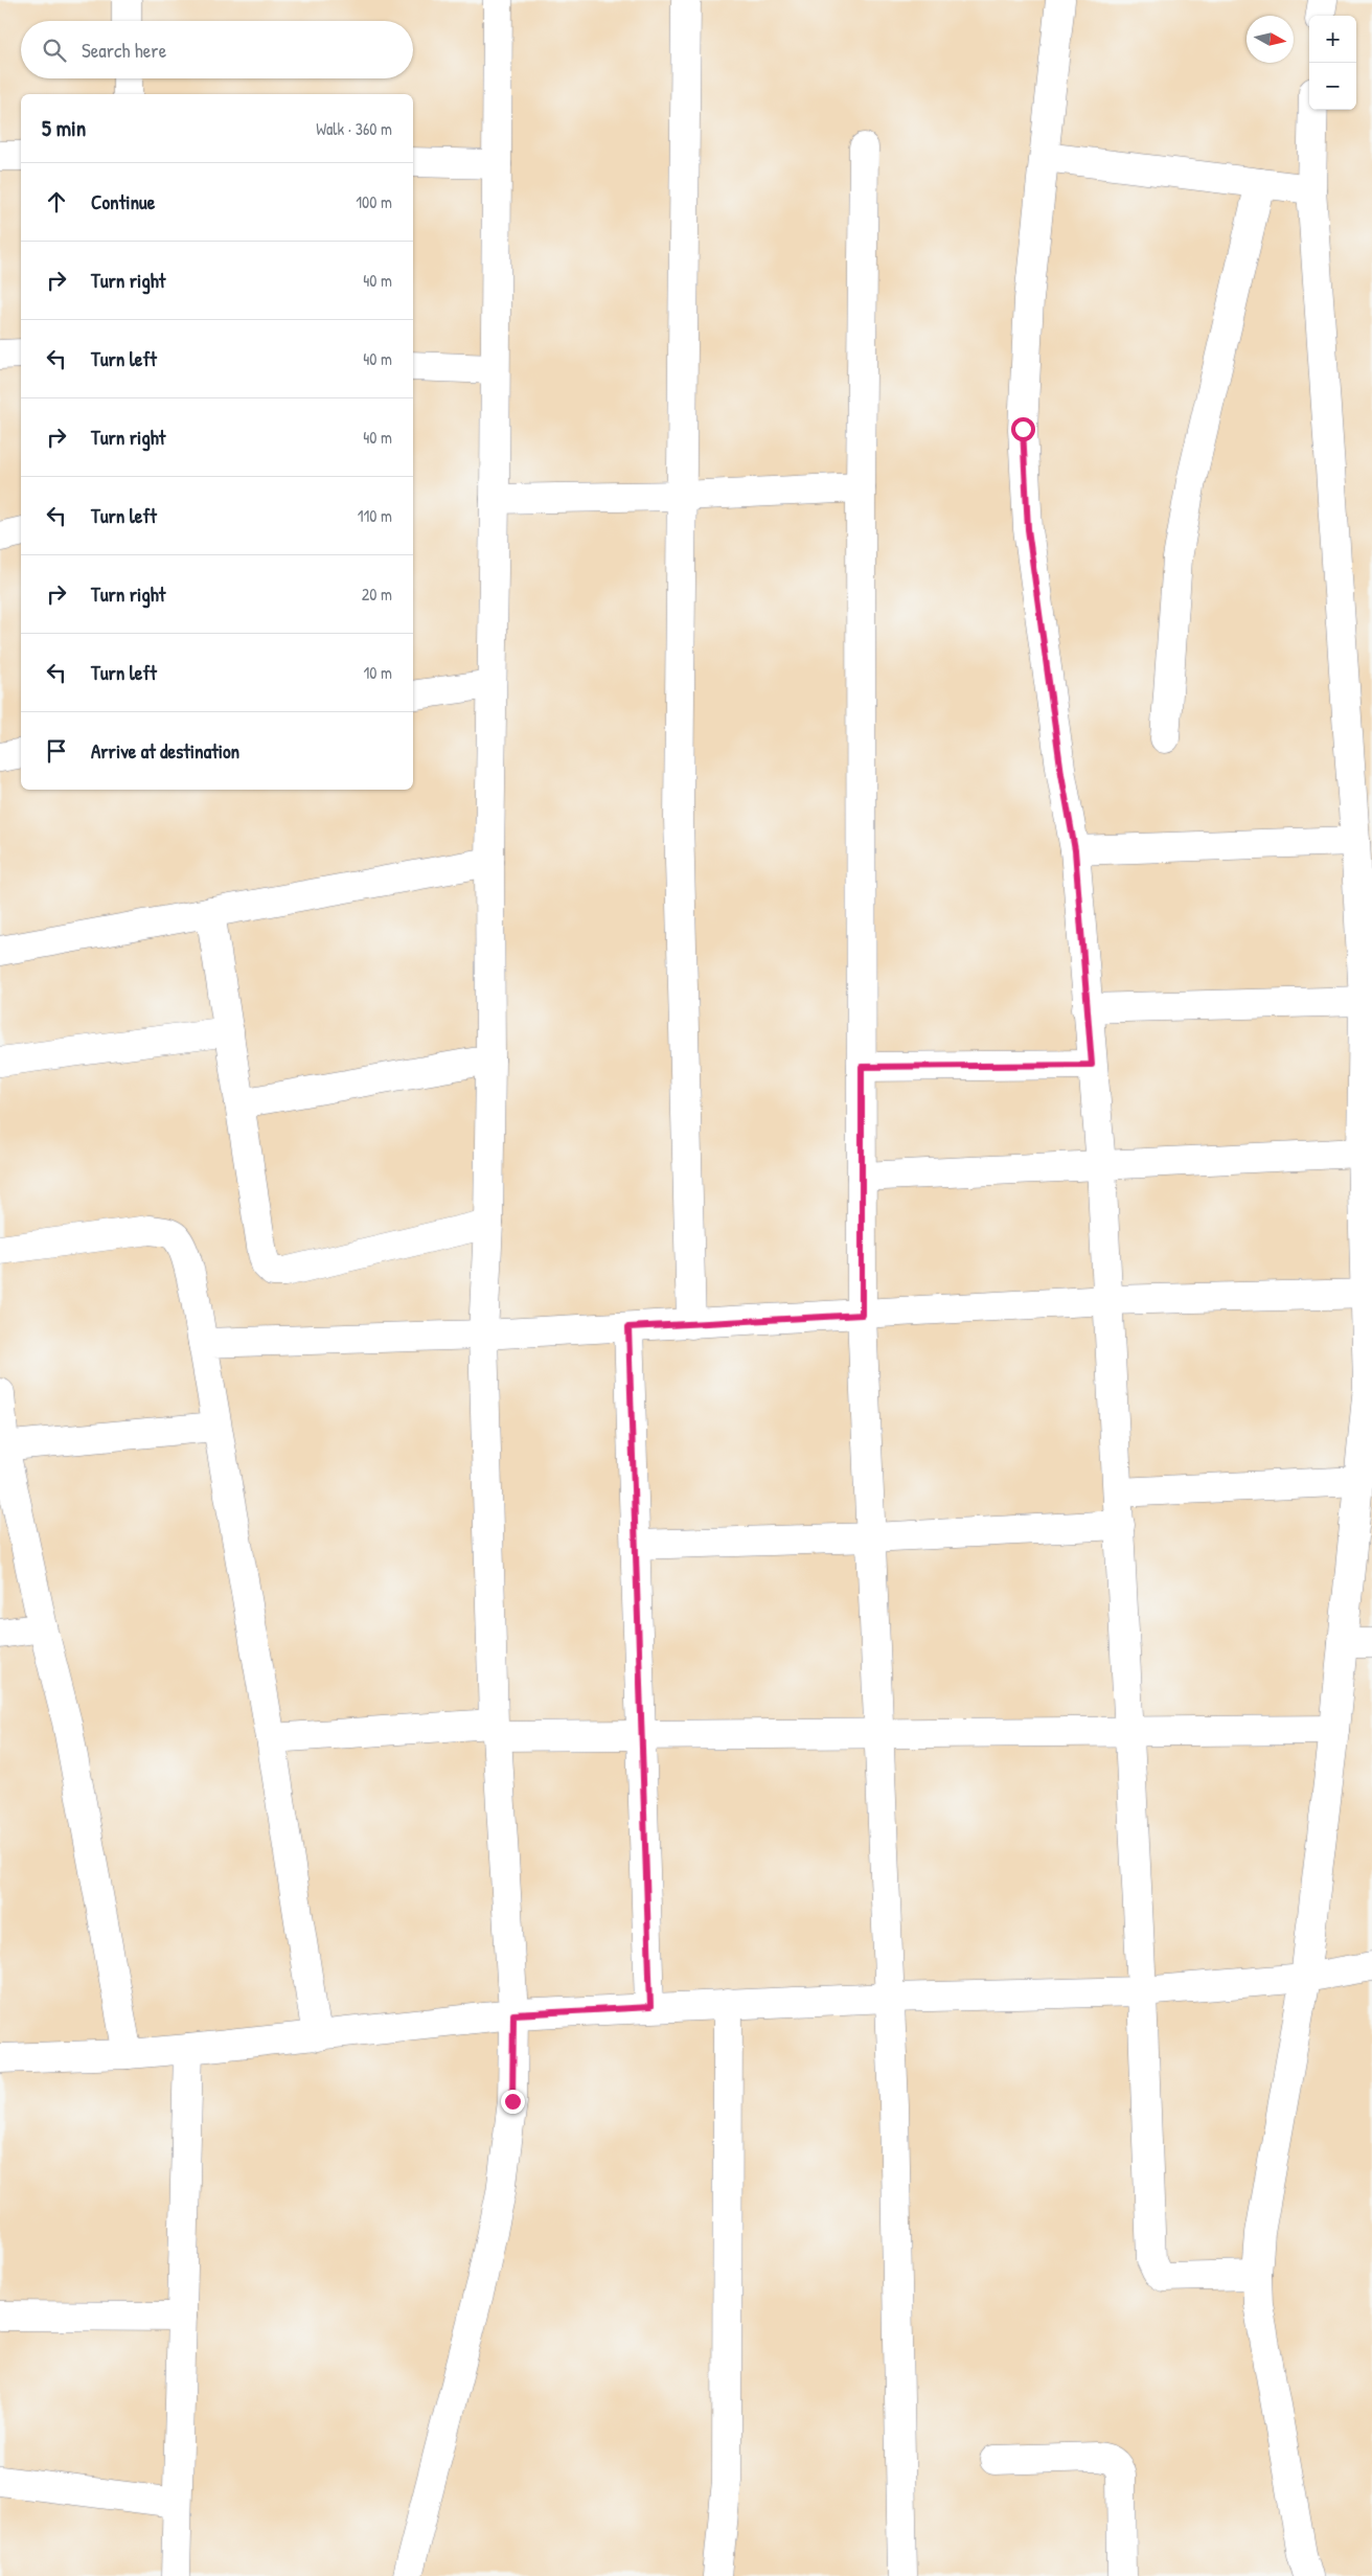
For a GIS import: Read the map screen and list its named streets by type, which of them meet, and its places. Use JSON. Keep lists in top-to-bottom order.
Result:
{
  "north": "right",
  "page": {
    "map_buttons": ["+", "−"],
    "search": "Search here",
    "heading": ["5 min", "Walk · 360 m"],
    "list": [
      ["Continue", "100 m"],
      ["Turn right", "40 m"],
      ["Turn left", "40 m"],
      ["Turn right", "40 m"],
      ["Turn left", "110 m"],
      ["Turn right", "20 m"],
      ["Turn left", "10 m"],
      "Arrive at destination"
    ]
  }
}
